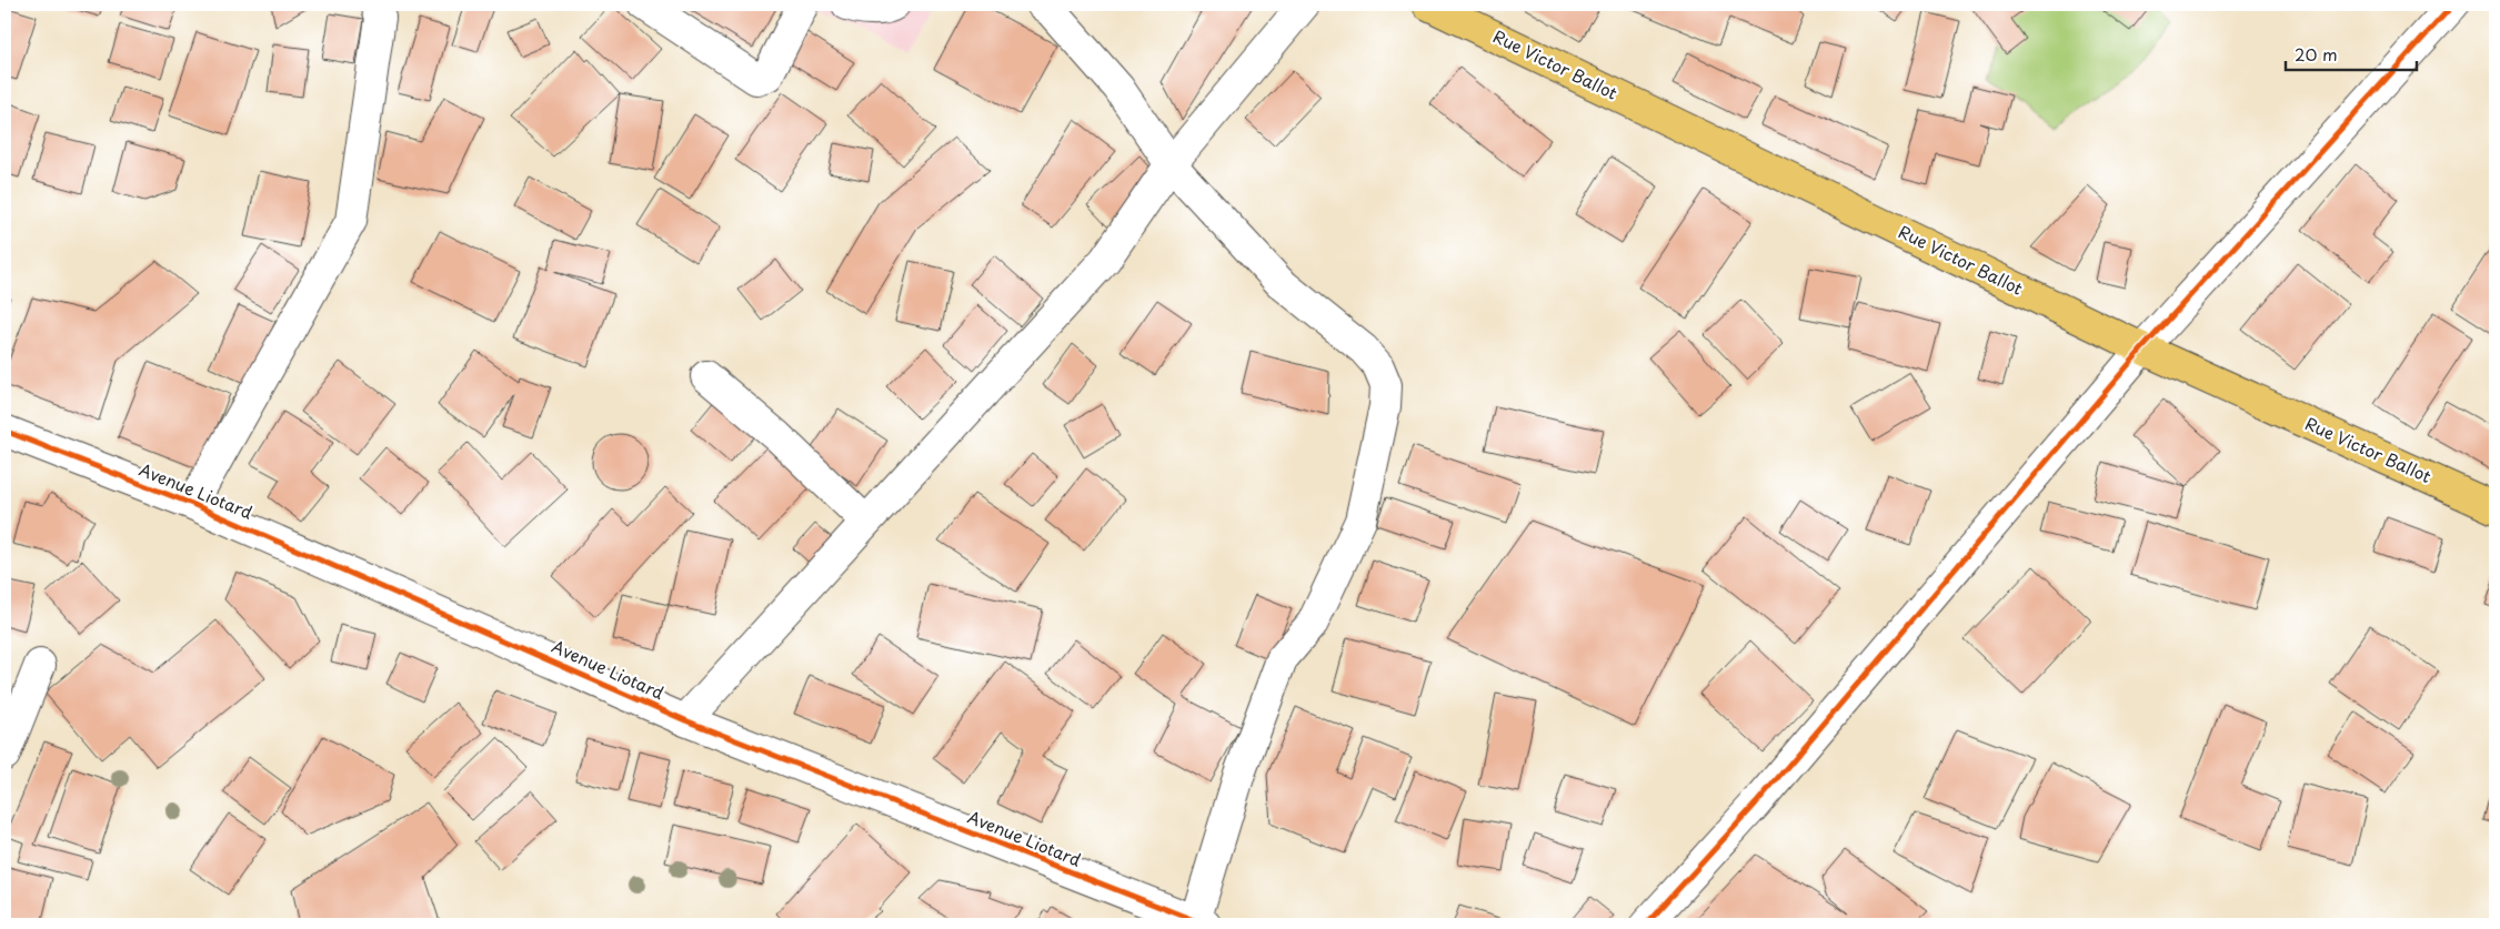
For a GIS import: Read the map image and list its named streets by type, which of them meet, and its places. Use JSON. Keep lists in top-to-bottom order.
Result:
{
  "streets": {
    "main road": ["Rue Victor Ballot"],
    "street": ["Avenue Liotard"]
  },
  "scale_bar": "20 m"
}
